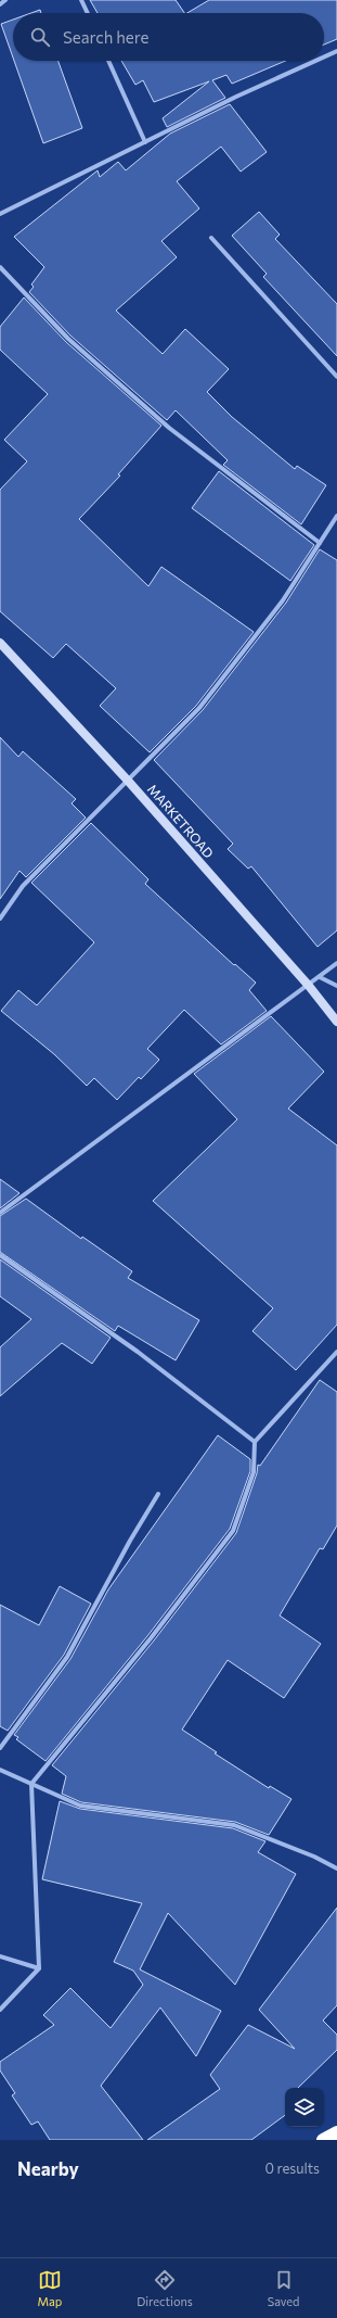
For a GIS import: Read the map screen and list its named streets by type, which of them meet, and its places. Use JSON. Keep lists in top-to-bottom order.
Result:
{
  "streets": {
    "street": ["MARKETROAD"]
  },
  "page": {
    "search": "Search here",
    "heading": ["Nearby", "0 results"],
    "nav": ["Map", "Directions", "Saved"]
  }
}
